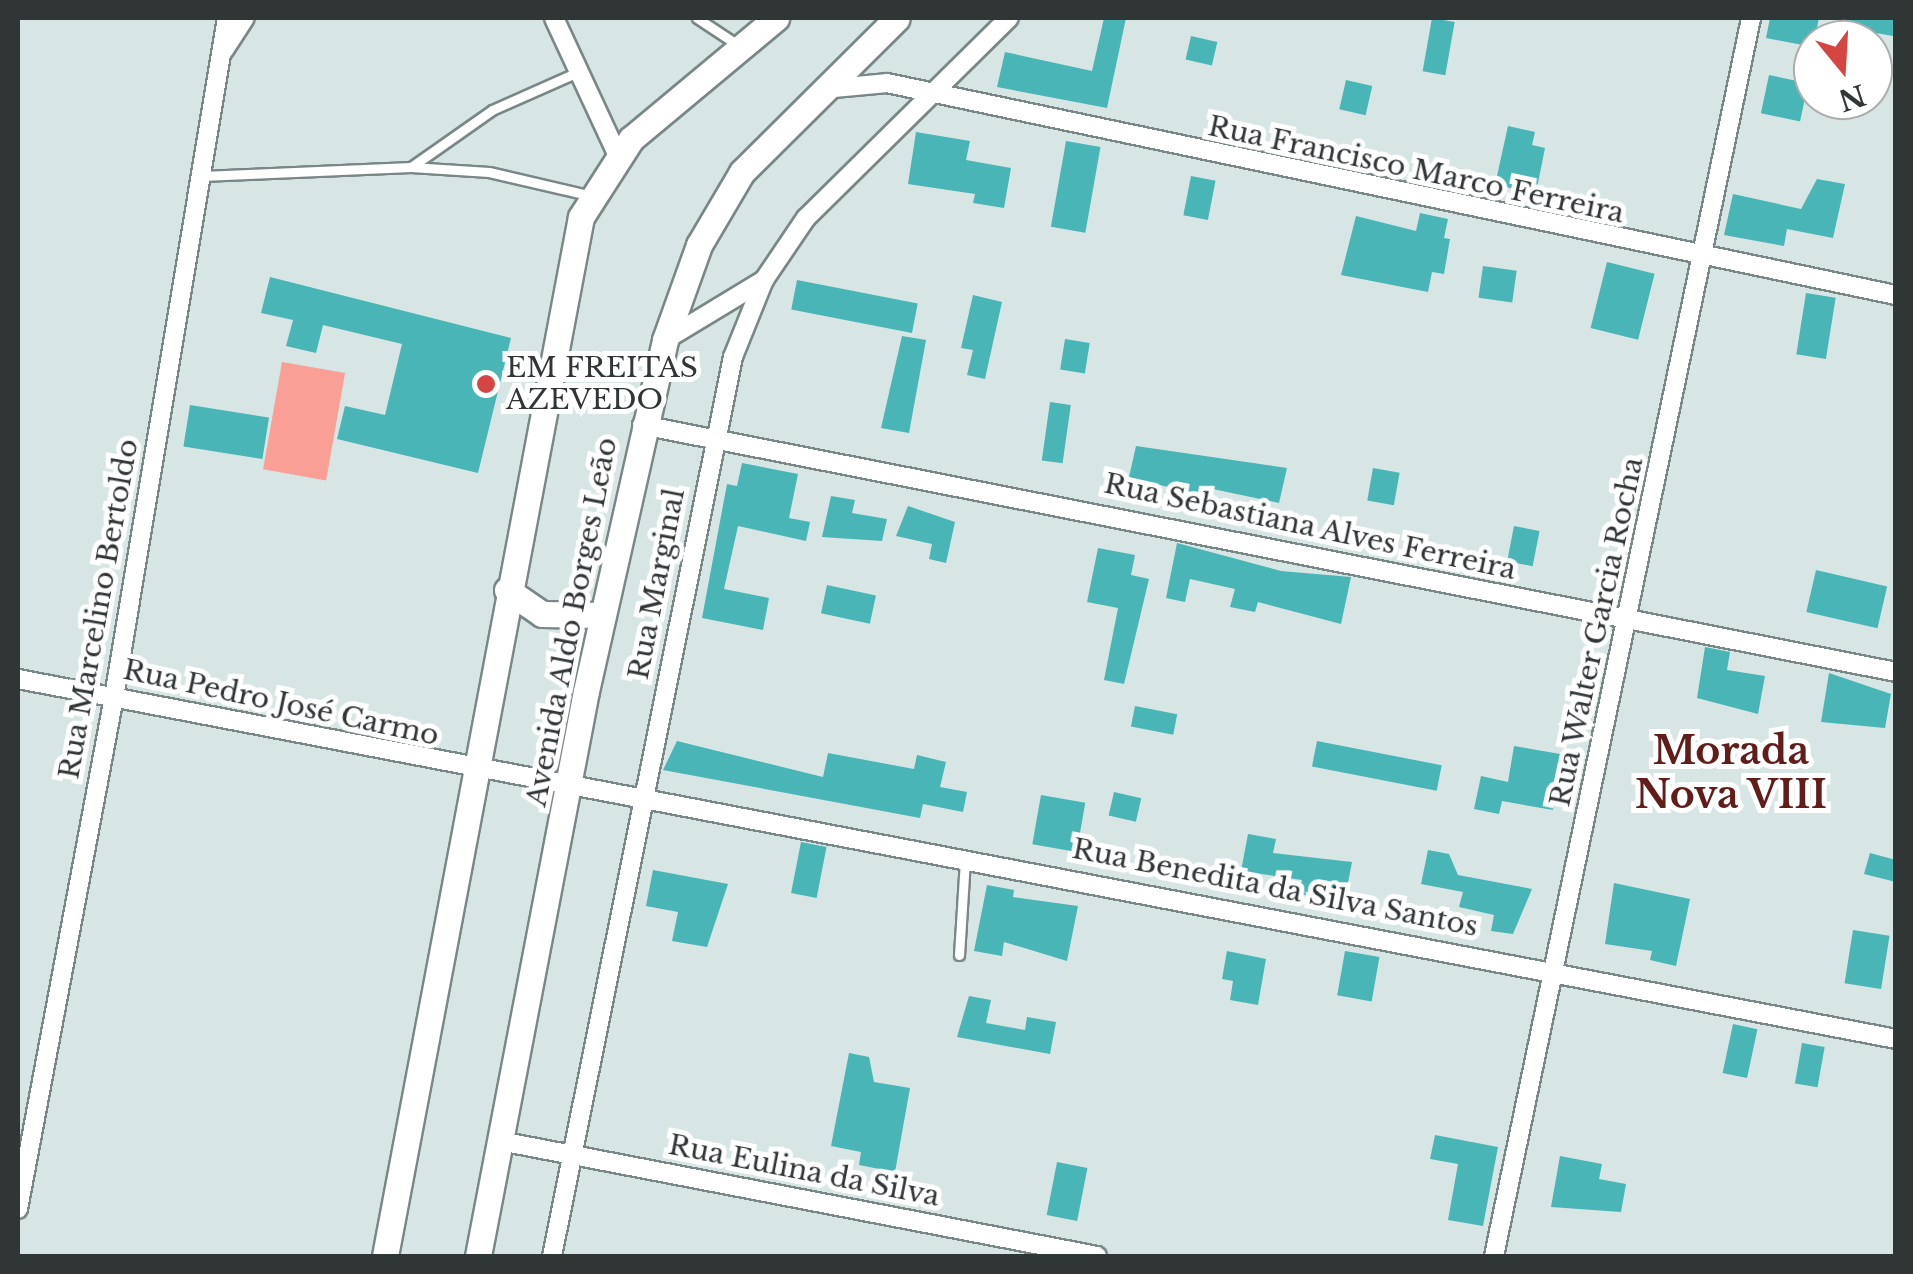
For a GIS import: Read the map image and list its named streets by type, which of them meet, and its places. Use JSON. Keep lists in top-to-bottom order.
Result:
{
  "streets": {
    "street": [
      "Rua Francisco Marco Ferreira",
      "Rua Sebastiana Alves Ferreira",
      "Rua Marginal",
      "Rua Marcelino Bertoldo",
      "Avenida Aldo Borges Leão",
      "Rua Walter Garcia Rocha",
      "Rua Pedro José Carmo",
      "Rua Benedita da Silva Santos",
      "Rua Eulina da Silva"
    ]
  },
  "crossings": [
    ["Rua Francisco Marco Ferreira", "Rua Marginal"],
    ["Rua Francisco Marco Ferreira", "Avenida Aldo Borges Leão"],
    ["Rua Francisco Marco Ferreira", "Rua Walter Garcia Rocha"],
    ["Rua Sebastiana Alves Ferreira", "Rua Marginal"],
    ["Rua Sebastiana Alves Ferreira", "Avenida Aldo Borges Leão"],
    ["Rua Sebastiana Alves Ferreira", "Rua Walter Garcia Rocha"],
    ["Rua Marginal", "Rua Benedita da Silva Santos"],
    ["Rua Marginal", "Rua Eulina da Silva"],
    ["Rua Marcelino Bertoldo", "Rua Pedro José Carmo"],
    ["Avenida Aldo Borges Leão", "Rua Pedro José Carmo"],
    ["Avenida Aldo Borges Leão", "Rua Benedita da Silva Santos"],
    ["Avenida Aldo Borges Leão", "Rua Eulina da Silva"],
    ["Rua Walter Garcia Rocha", "Rua Benedita da Silva Santos"],
    ["Rua Pedro José Carmo", "Rua Benedita da Silva Santos"]
  ],
  "districts": ["Morada Nova VIII"],
  "places": ["EM FREITAS AZEVEDO"],
  "north": "bottom"
}
